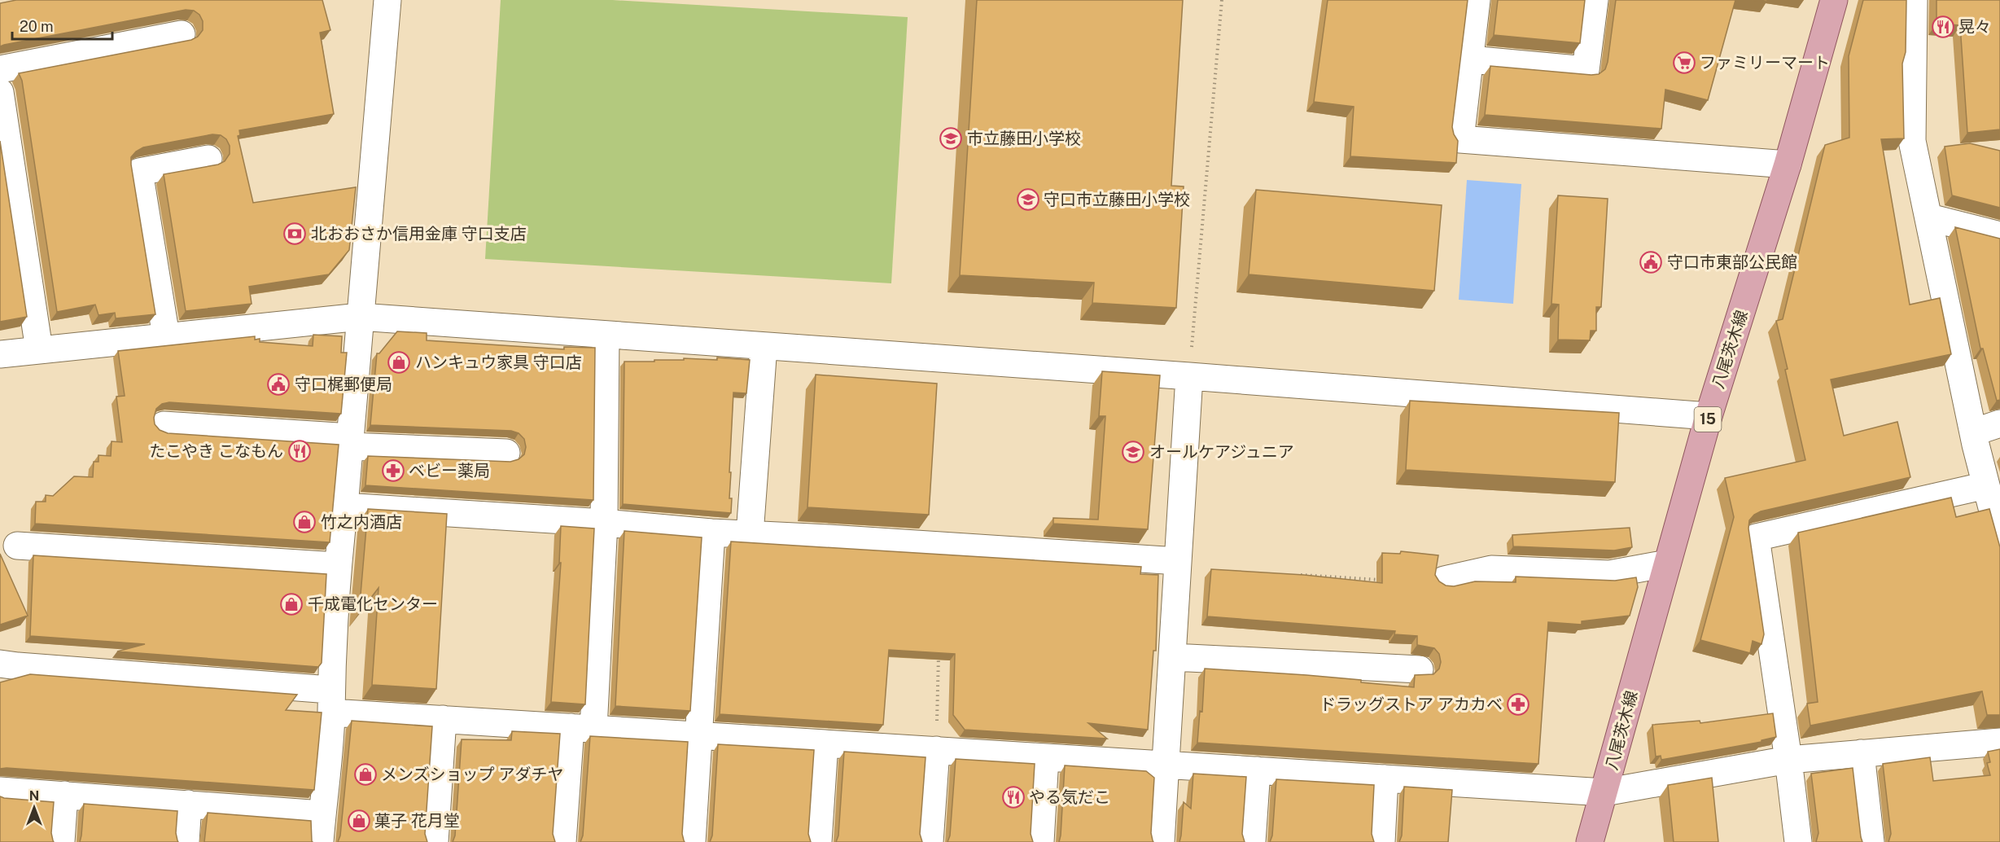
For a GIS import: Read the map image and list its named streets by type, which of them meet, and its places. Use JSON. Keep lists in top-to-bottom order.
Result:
{
  "streets": {
    "main road": ["八尾茨木線", "15"]
  },
  "places": {
    "restaurant": ["晃々", "たこやき こなもん", "やる気だこ"],
    "supermarket": ["ファミリーマート"],
    "school or university": ["市立藤田小学校", "守口市立藤田小学校", "オールケアジュニア"],
    "bank": ["北おおさか信用金庫 守口支店"],
    "public building": ["守口市東部公民館", "守口梶郵便局"],
    "shop": [
      "ハンキュウ家具 守口店",
      "竹之内酒店",
      "千成電化センター",
      "メンズショップ アダチヤ",
      "菓子 花月堂"
    ],
    "pharmacy": ["ベビー薬局", "ドラッグストア アカカベ"]
  },
  "scale_bar": "20 m",
  "north": "top"
}
